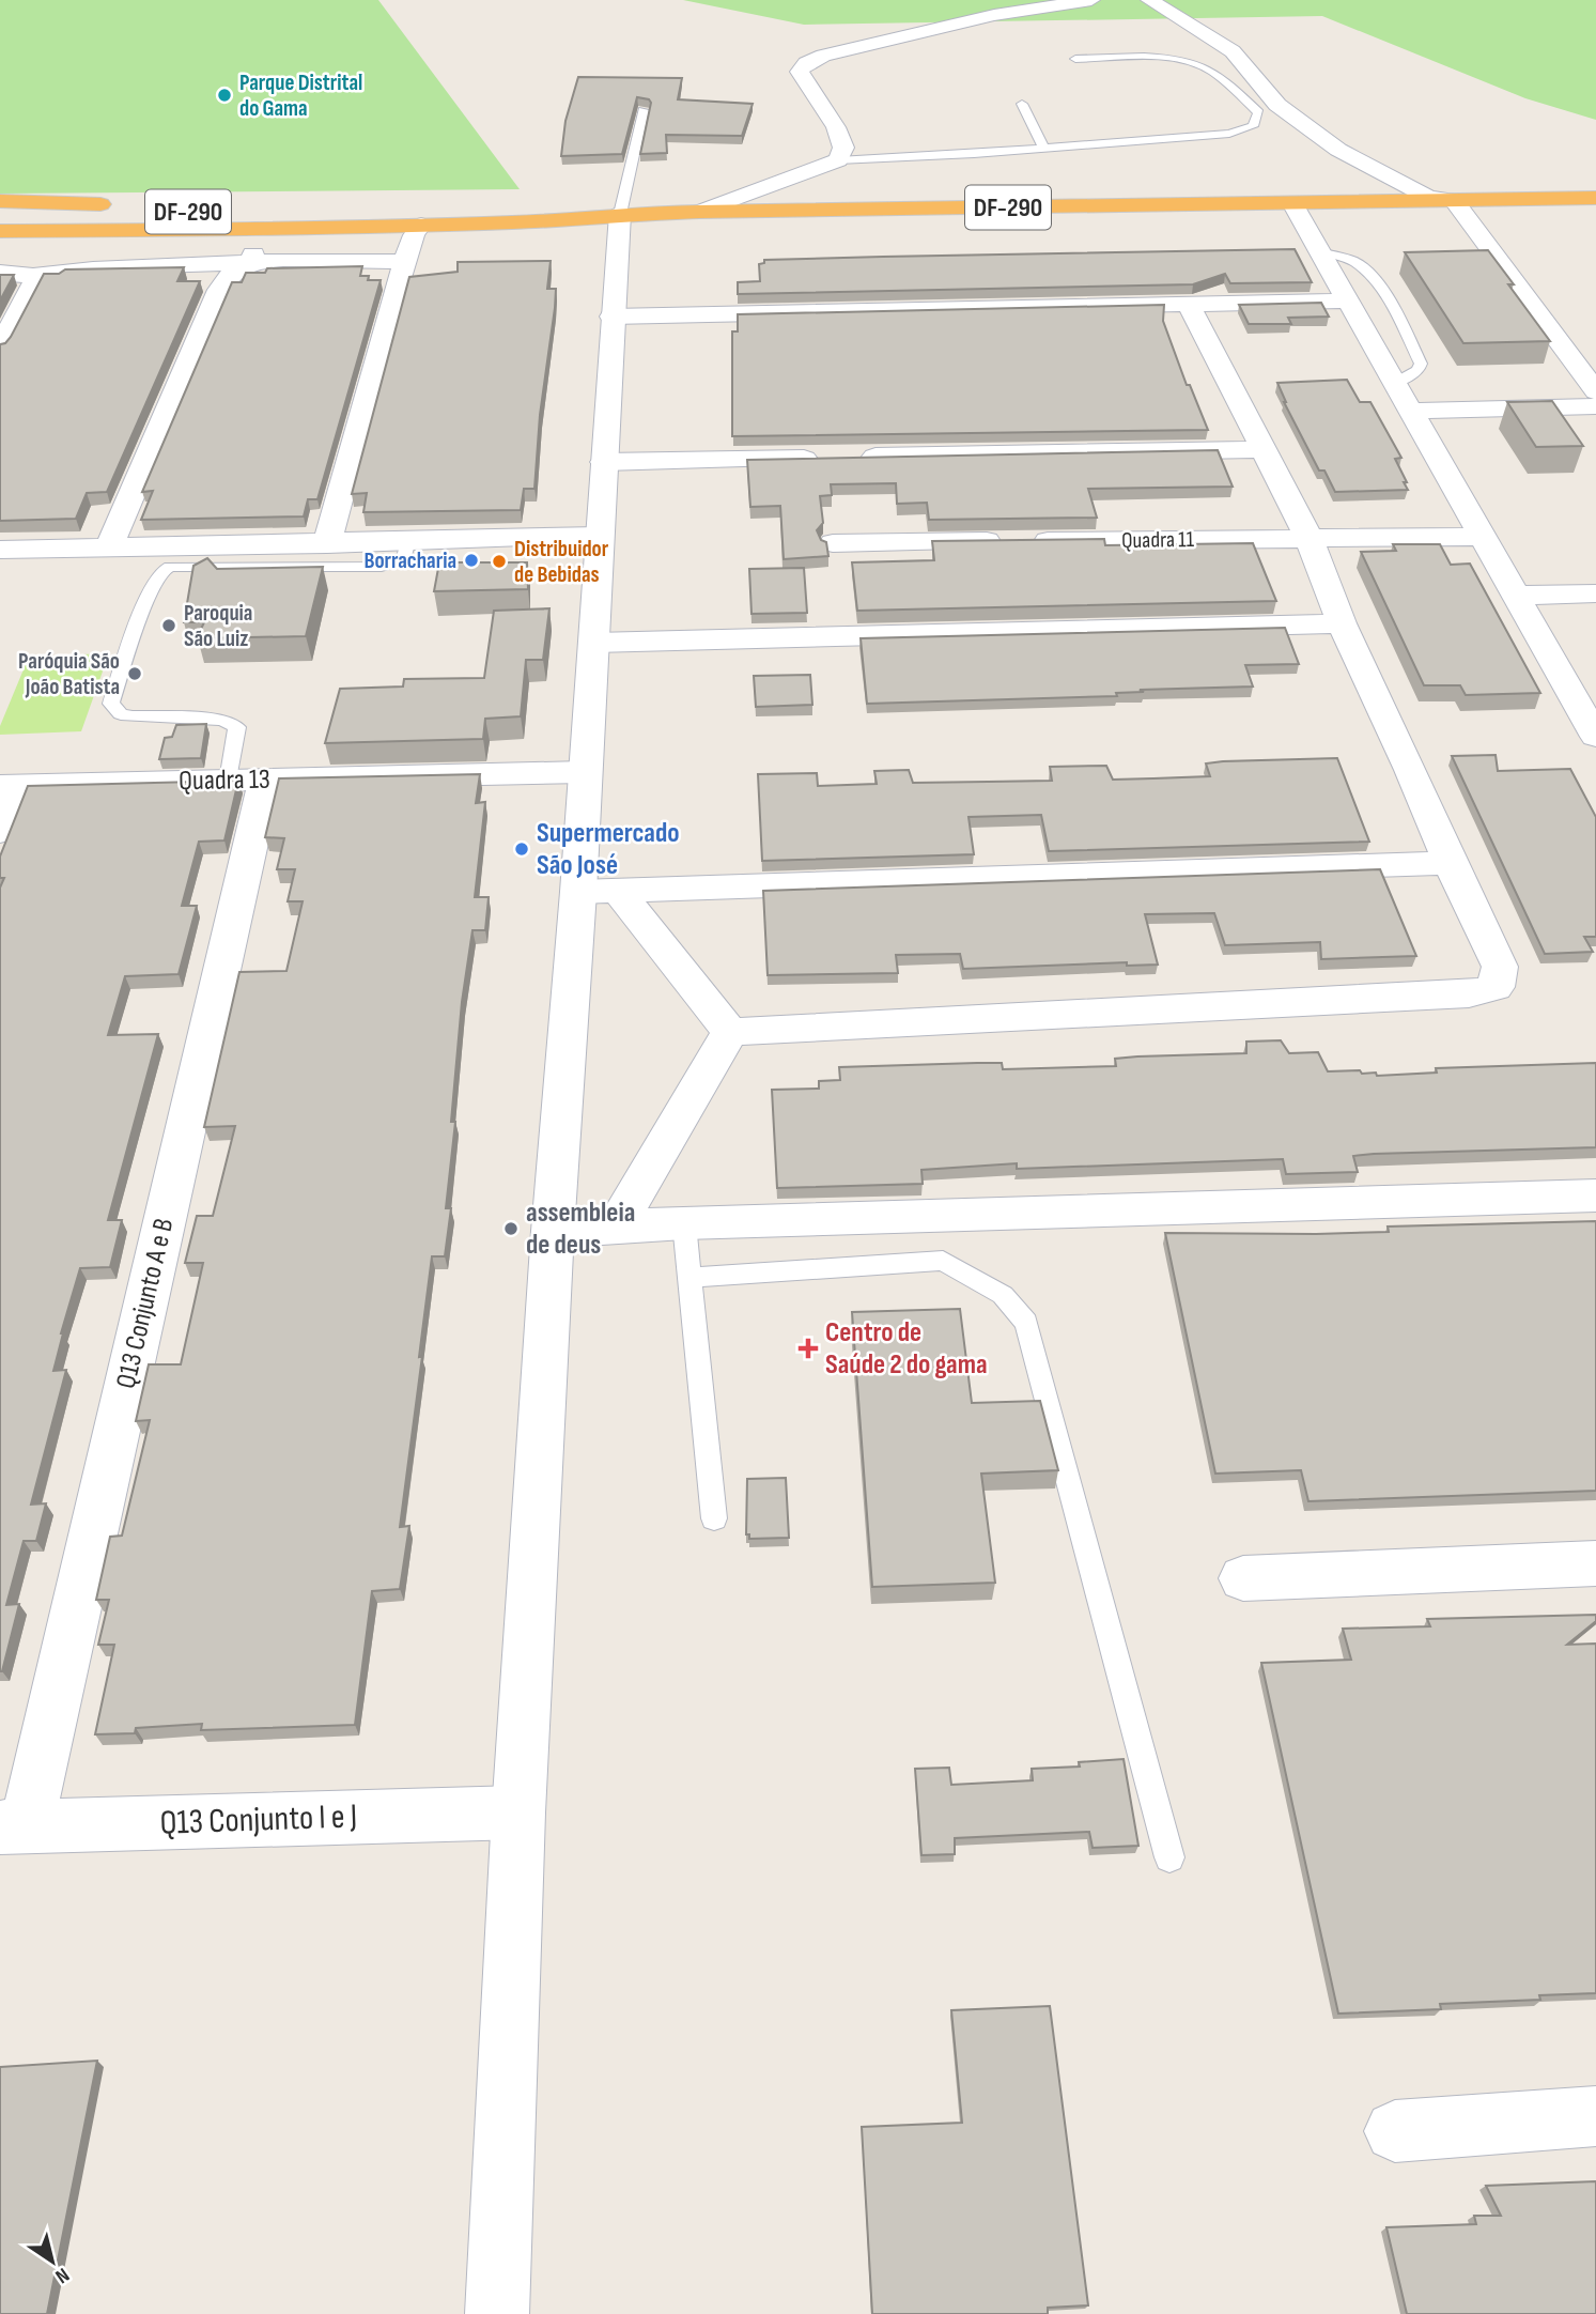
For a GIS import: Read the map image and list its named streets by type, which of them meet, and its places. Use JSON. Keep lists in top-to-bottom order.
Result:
{
  "streets": {
    "highway": ["DF-290"],
    "street": [
      "Quadra 11",
      "Quadra 13",
      "Q13 Conjunto A e B",
      "Q13 Conjunto I e J"
    ]
  },
  "crossings": [
    ["Quadra 13", "Q13 Conjunto A e B"],
    ["Q13 Conjunto A e B", "Q13 Conjunto I e J"]
  ],
  "places": {
    "other": [
      "Parque Distrital do Gama",
      "Borracharia",
      "Distribuidor de Bebidas",
      "Paroquia São Luiz",
      "Paróquia São João Batista",
      "Supermercado São José",
      "assembleia de deus"
    ],
    "health": ["Centro de Saúde 2 do gama"]
  },
  "north": "bottom right"
}
